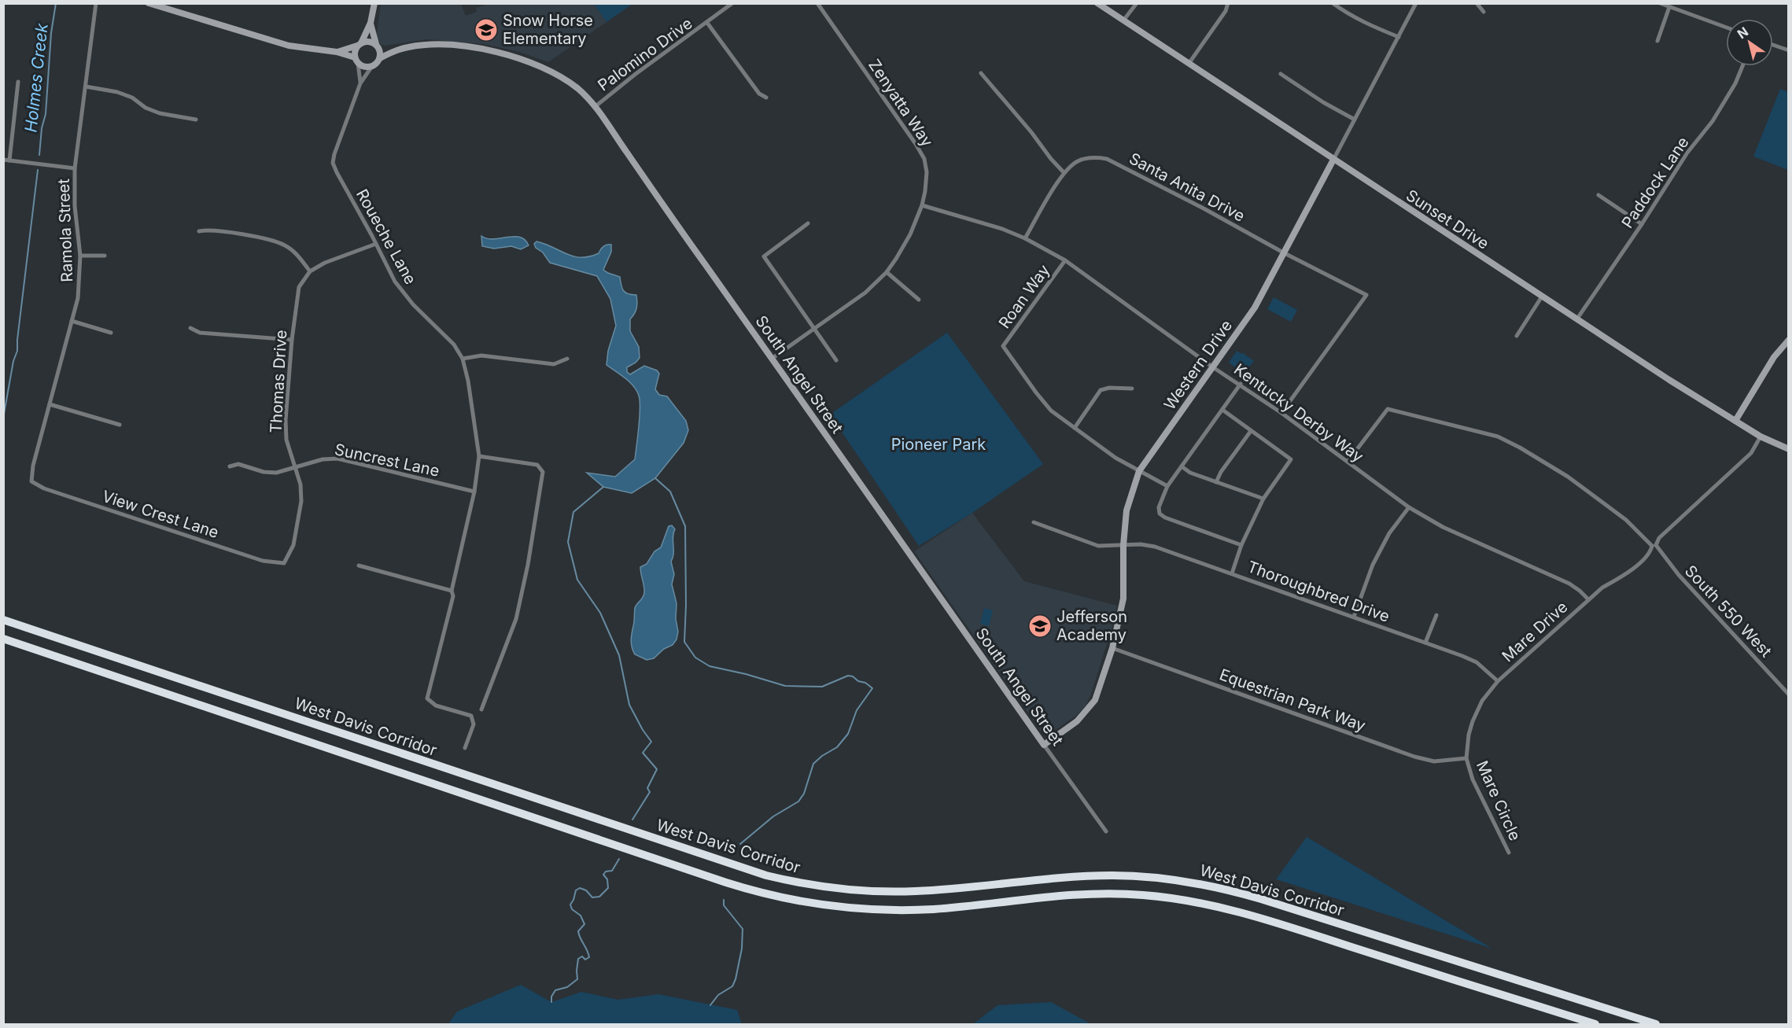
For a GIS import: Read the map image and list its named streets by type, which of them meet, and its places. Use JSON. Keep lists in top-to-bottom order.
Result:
{
  "streets": {
    "highway": ["West Davis Corridor"],
    "street": [
      "Palomino Drive",
      "Zenyatta Way",
      "Paddock Lane",
      "Santa Anita Drive",
      "Sunset Drive",
      "Ramola Street",
      "Roueche Lane",
      "Roan Way",
      "Western Drive",
      "South Angel Street",
      "Thomas Drive",
      "Kentucky Derby Way",
      "Suncrest Lane",
      "View Crest Lane",
      "Thoroughbred Drive",
      "South 550 West",
      "Mare Drive",
      "Equestrian Park Way",
      "Mare Circle"
    ]
  },
  "crossings": [
    ["Palomino Drive", "South Angel Street"],
    ["Zenyatta Way", "South Angel Street"],
    ["Zenyatta Way", "Kentucky Derby Way"],
    ["Paddock Lane", "Sunset Drive"],
    ["Santa Anita Drive", "Western Drive"],
    ["Santa Anita Drive", "Kentucky Derby Way"],
    ["Sunset Drive", "Western Drive"],
    ["Sunset Drive", "Mare Drive"],
    ["Ramola Street", "View Crest Lane"],
    ["Roueche Lane", "Suncrest Lane"],
    ["Roan Way", "Kentucky Derby Way"],
    ["Western Drive", "South Angel Street"],
    ["Western Drive", "Kentucky Derby Way"],
    ["Western Drive", "Thoroughbred Drive"],
    ["Western Drive", "Equestrian Park Way"],
    ["Thomas Drive", "Suncrest Lane"],
    ["Thomas Drive", "View Crest Lane"],
    ["Kentucky Derby Way", "South 550 West"],
    ["Kentucky Derby Way", "Mare Drive"],
    ["Thoroughbred Drive", "Mare Drive"],
    ["South 550 West", "Mare Drive"],
    ["Mare Drive", "Equestrian Park Way"],
    ["Mare Drive", "Mare Circle"],
    ["Equestrian Park Way", "Mare Circle"]
  ],
  "water": ["Holmes Creek"],
  "parks": ["Pioneer Park"],
  "places": {
    "school or university": ["Snow Horse Elementary", "Jefferson Academy"]
  },
  "north": "top left"
}
